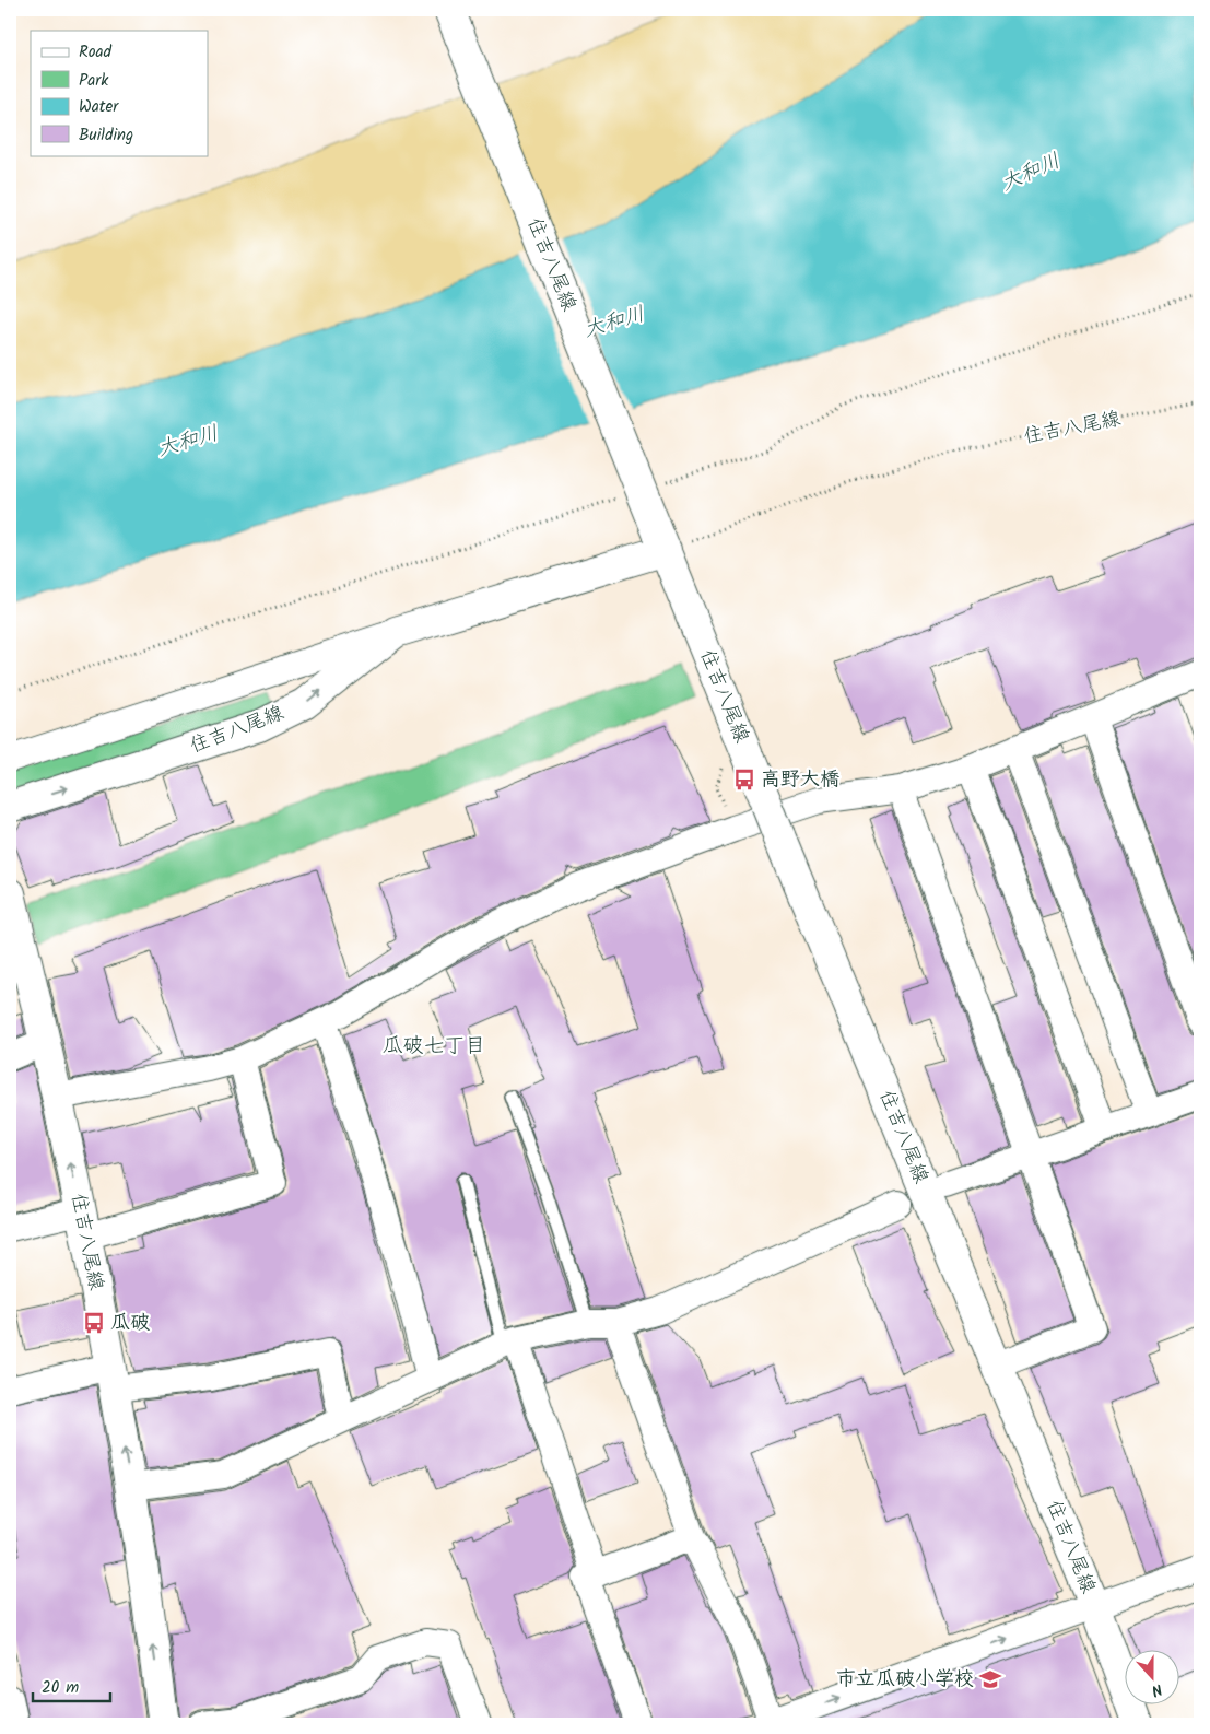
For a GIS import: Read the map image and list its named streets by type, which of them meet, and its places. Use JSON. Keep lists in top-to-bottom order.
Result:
{
  "streets": {
    "main road": ["住吉八尾線"]
  },
  "districts": ["瓜破七丁目"],
  "water": ["大和川"],
  "places": {
    "bus stop": ["高野大橋", "瓜破"],
    "school or university": ["市立瓜破小学校"]
  },
  "legend": [
    "Road",
    "Park",
    "Water",
    "Building"
  ],
  "scale_bar": "20 m",
  "north": "bottom"
}
